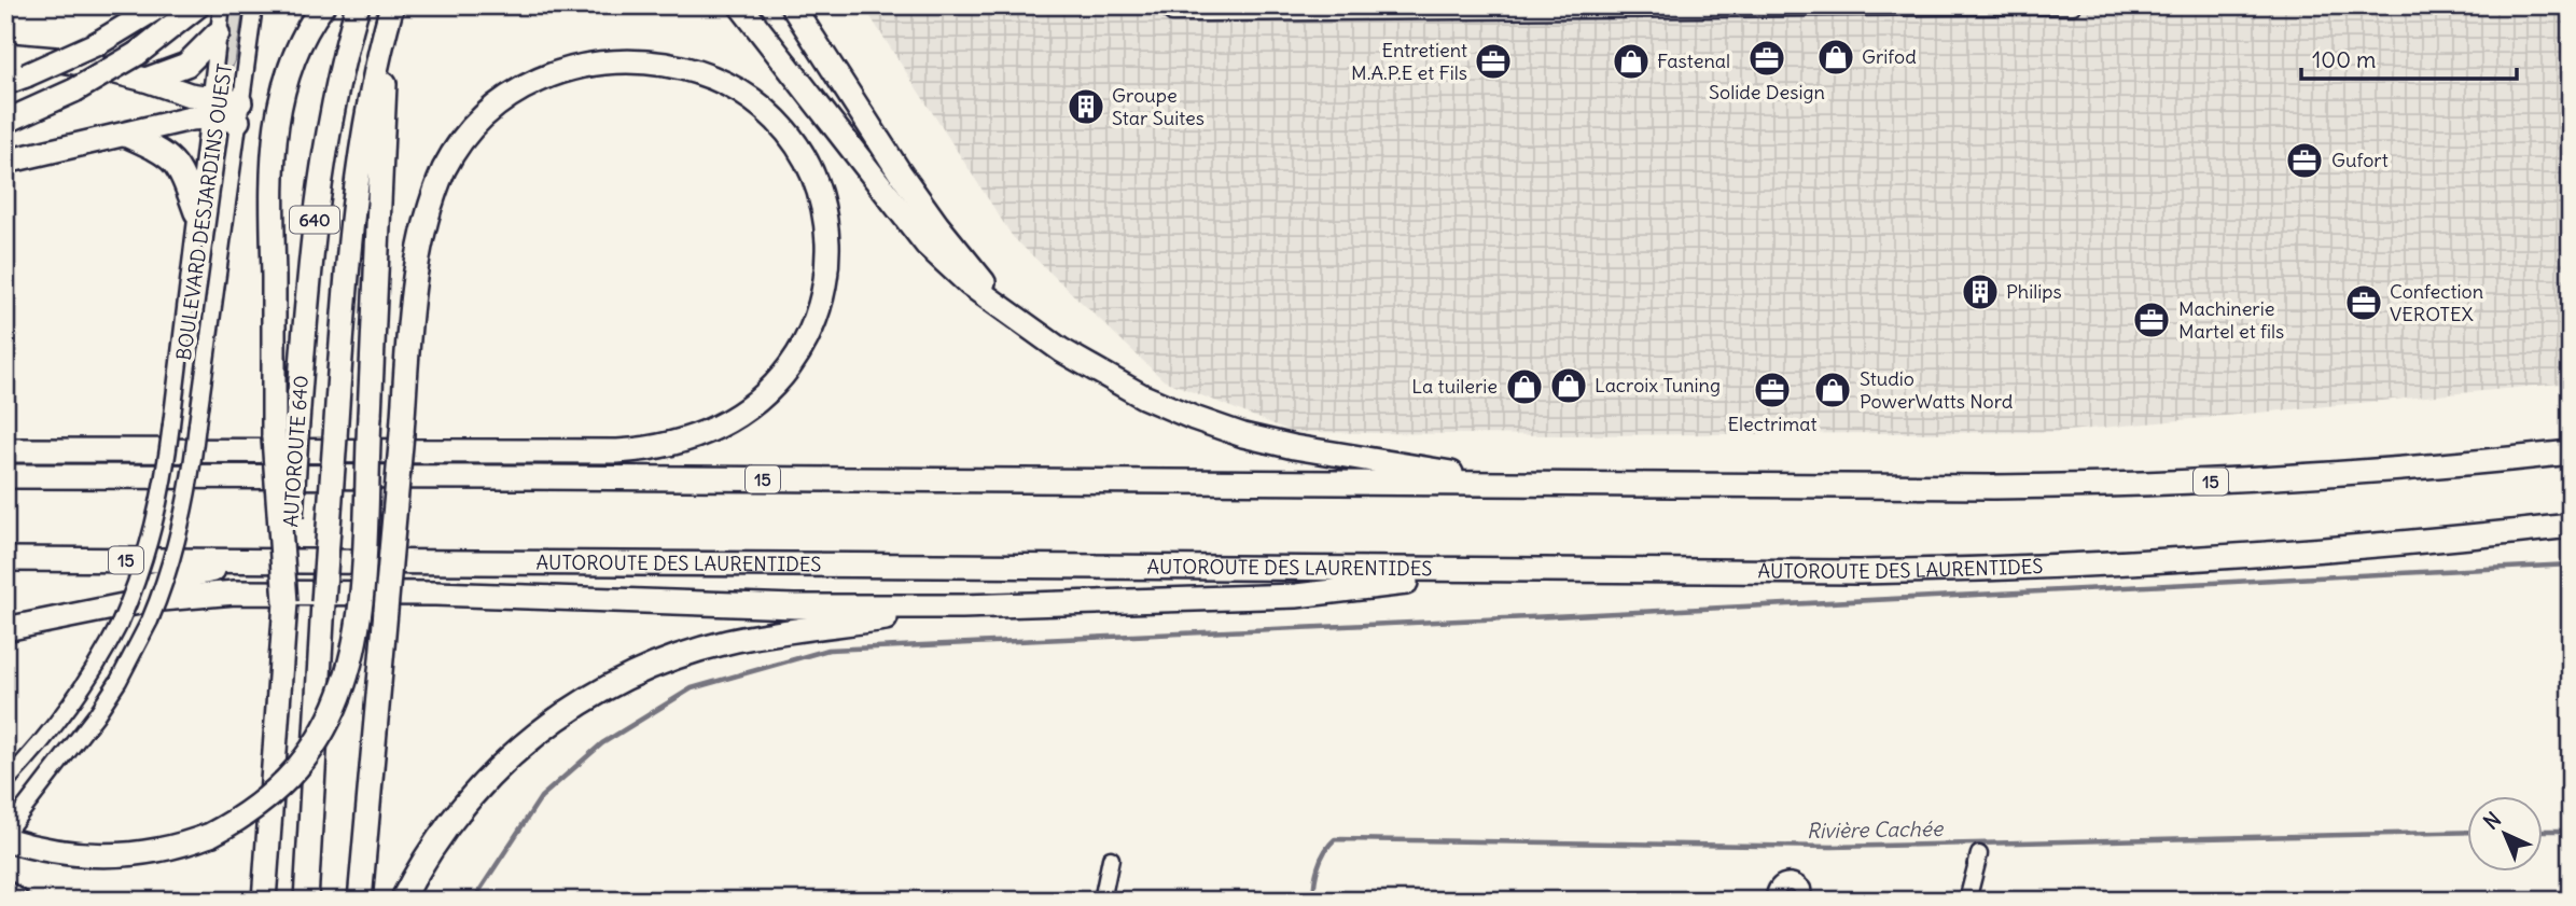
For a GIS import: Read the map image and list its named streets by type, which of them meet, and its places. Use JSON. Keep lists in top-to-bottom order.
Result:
{
  "streets": {
    "highway": [
      "640",
      "AUTOROUTE 640",
      "15",
      "AUTOROUTE DES LAURENTIDES"
    ],
    "street": ["BOULEVARD DESJARDINS OUEST"]
  },
  "water": ["Rivière Cachée"],
  "places": {
    "shop": [
      "Grifod",
      "Fastenal",
      "Lacroix Tuning",
      "La tuilerie",
      "Studio PowerWatts Nord"
    ],
    "office": [
      "Solide Design",
      "Entretient M.A.P.E et Fils",
      "Gufort",
      "Confection VEROTEX",
      "Machinerie Martel et fils",
      "Electrimat"
    ],
    "building": ["Groupe Star Suites", "Philips"]
  },
  "scale_bar": "100 m",
  "north": "top left"
}
